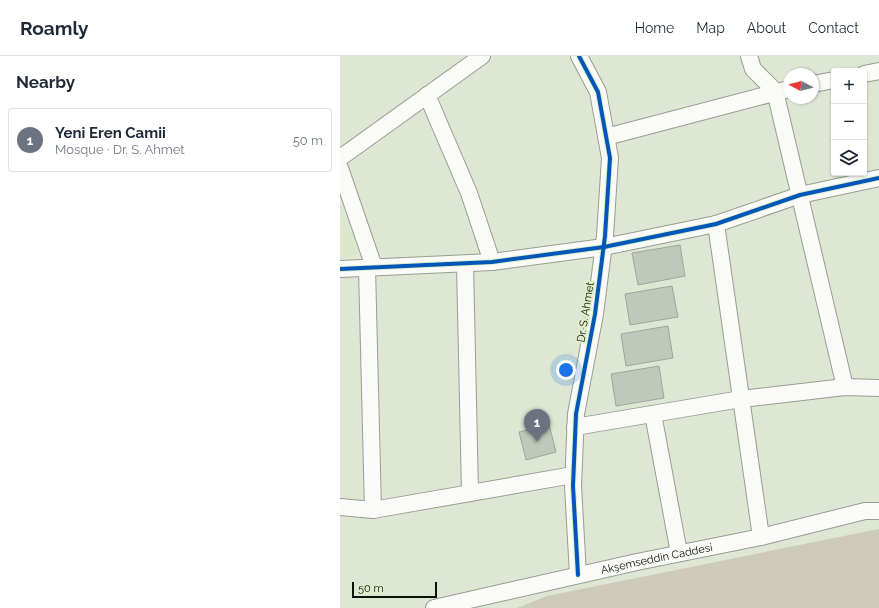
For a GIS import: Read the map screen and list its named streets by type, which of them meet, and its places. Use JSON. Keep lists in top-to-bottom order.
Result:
{
  "streets": {
    "street": ["Dr. S. Ahmet", "Akşemseddin Caddesi"]
  },
  "crossings": [
    ["Dr. S. Ahmet", "Akşemseddin Caddesi"]
  ],
  "scale_bar": "50 m",
  "north": "left",
  "page": {
    "header": "Roamly",
    "nav": [
      "Home",
      "Map",
      "About",
      "Contact"
    ],
    "heading": "Nearby",
    "map_buttons": ["+", "−"],
    "list": [
      {
        "mark": "1",
        "name": "Yeni Eren Camii",
        "note": "Mosque · Dr. S. Ahmet",
        "value": "50 m"
      }
    ],
    "pins": "1",
    "scale": "50 m"
  }
}
